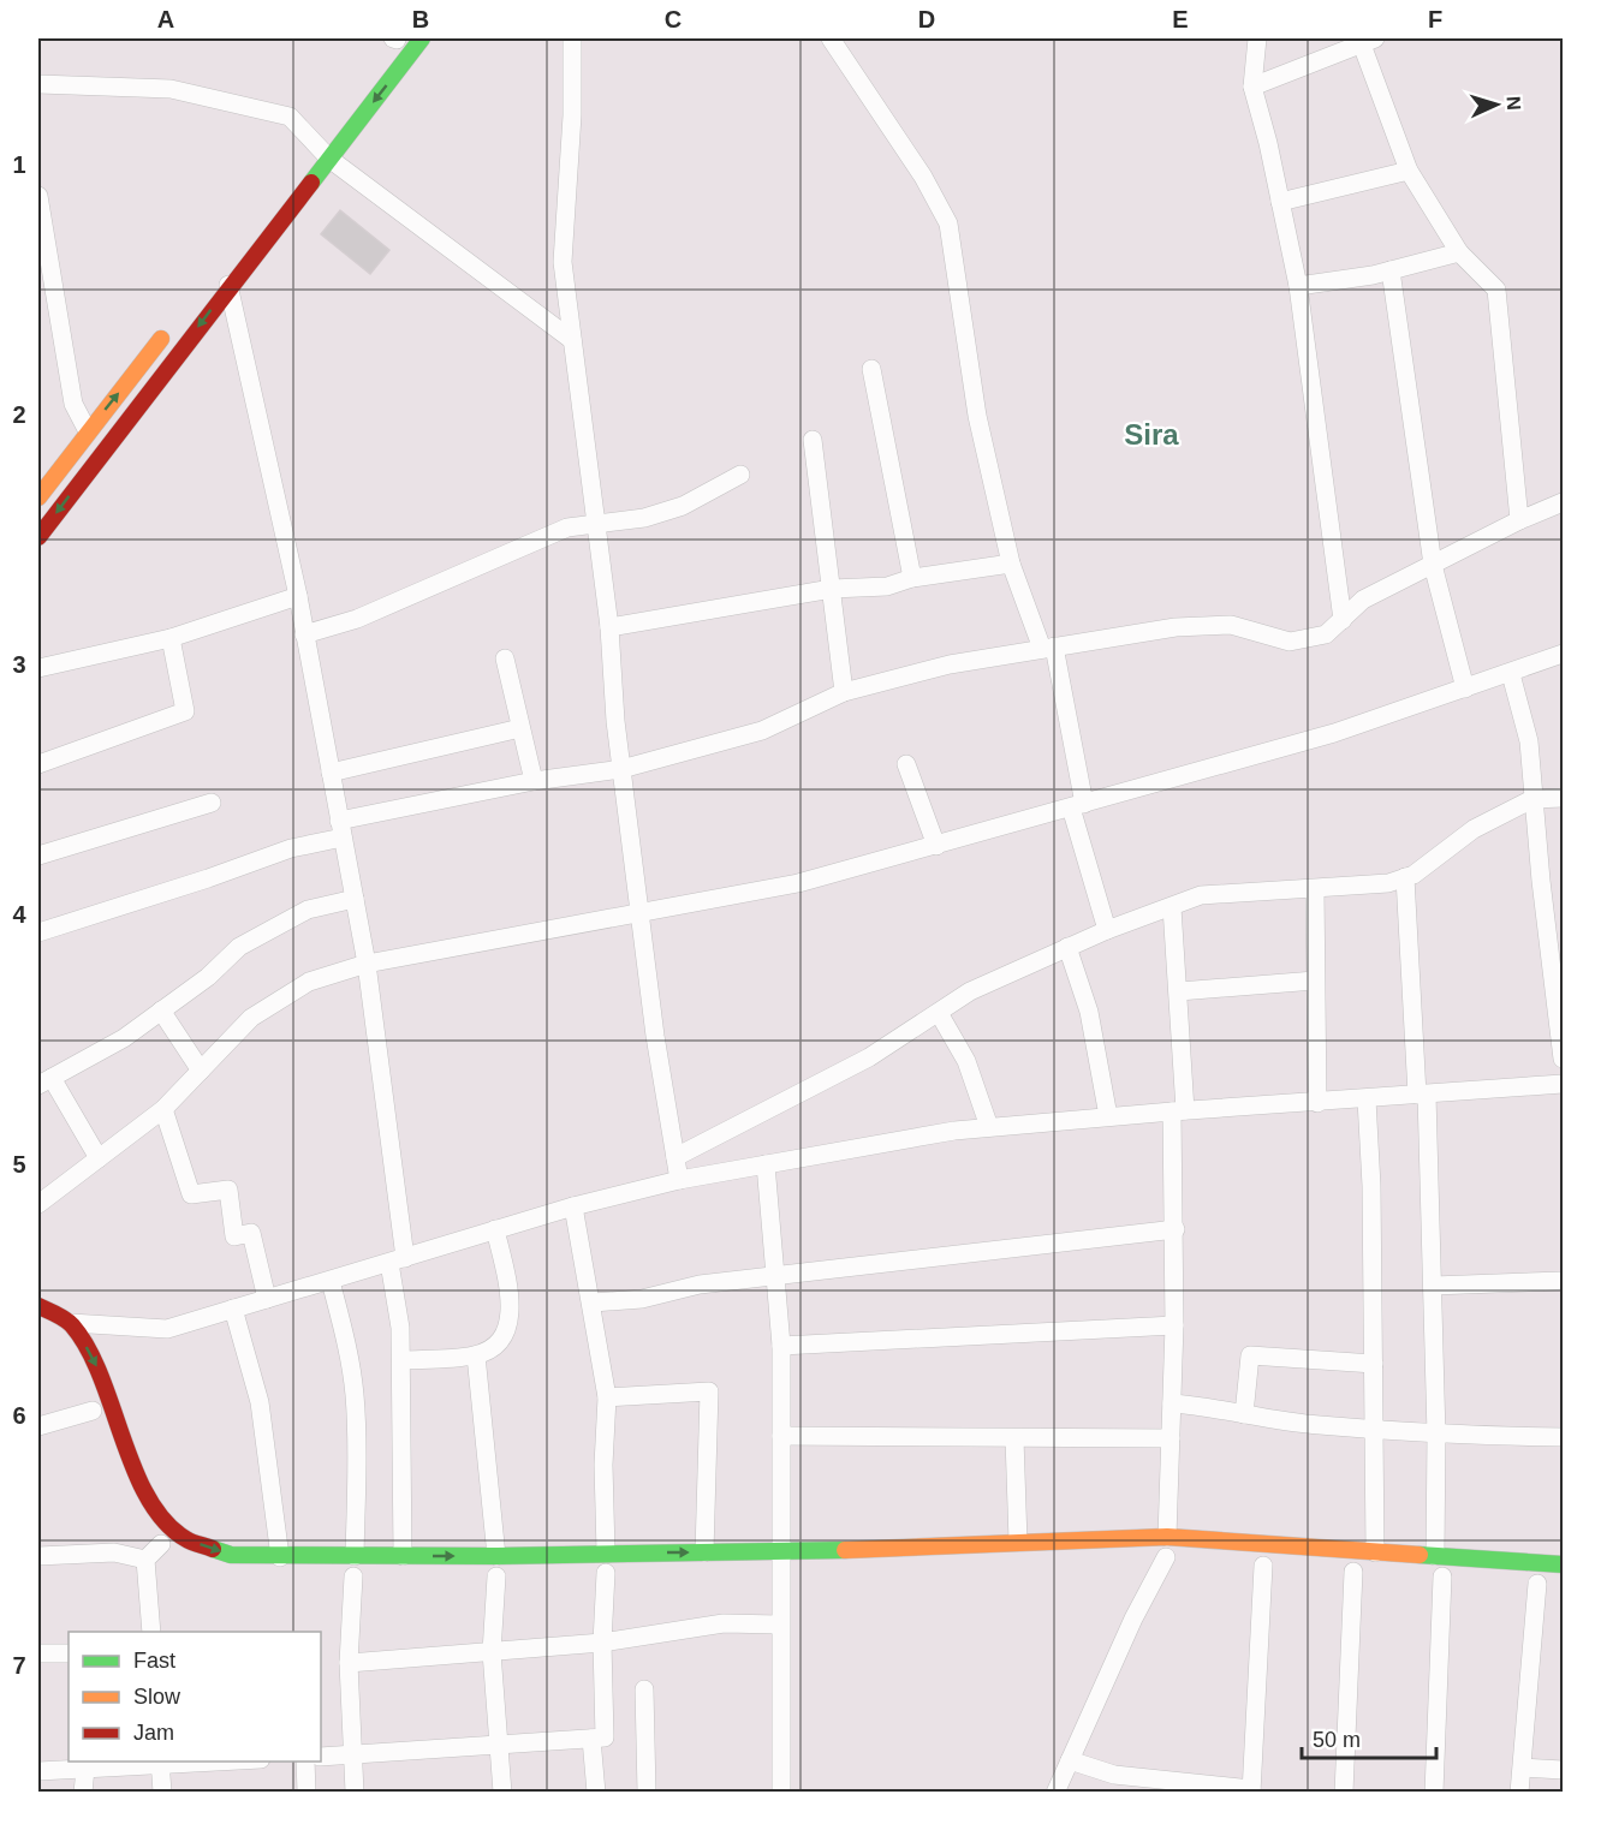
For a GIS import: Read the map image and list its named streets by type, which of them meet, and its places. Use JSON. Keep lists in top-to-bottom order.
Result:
{
  "districts": ["Sira"],
  "legend": ["Fast", "Slow", "Jam"],
  "scale_bar": "50 m",
  "north": "right",
  "grid": {
    "columns": [
      "A",
      "B",
      "C",
      "D",
      "E",
      "F"
    ],
    "rows": [
      "1",
      "2",
      "3",
      "4",
      "5",
      "6",
      "7"
    ]
  }
}
